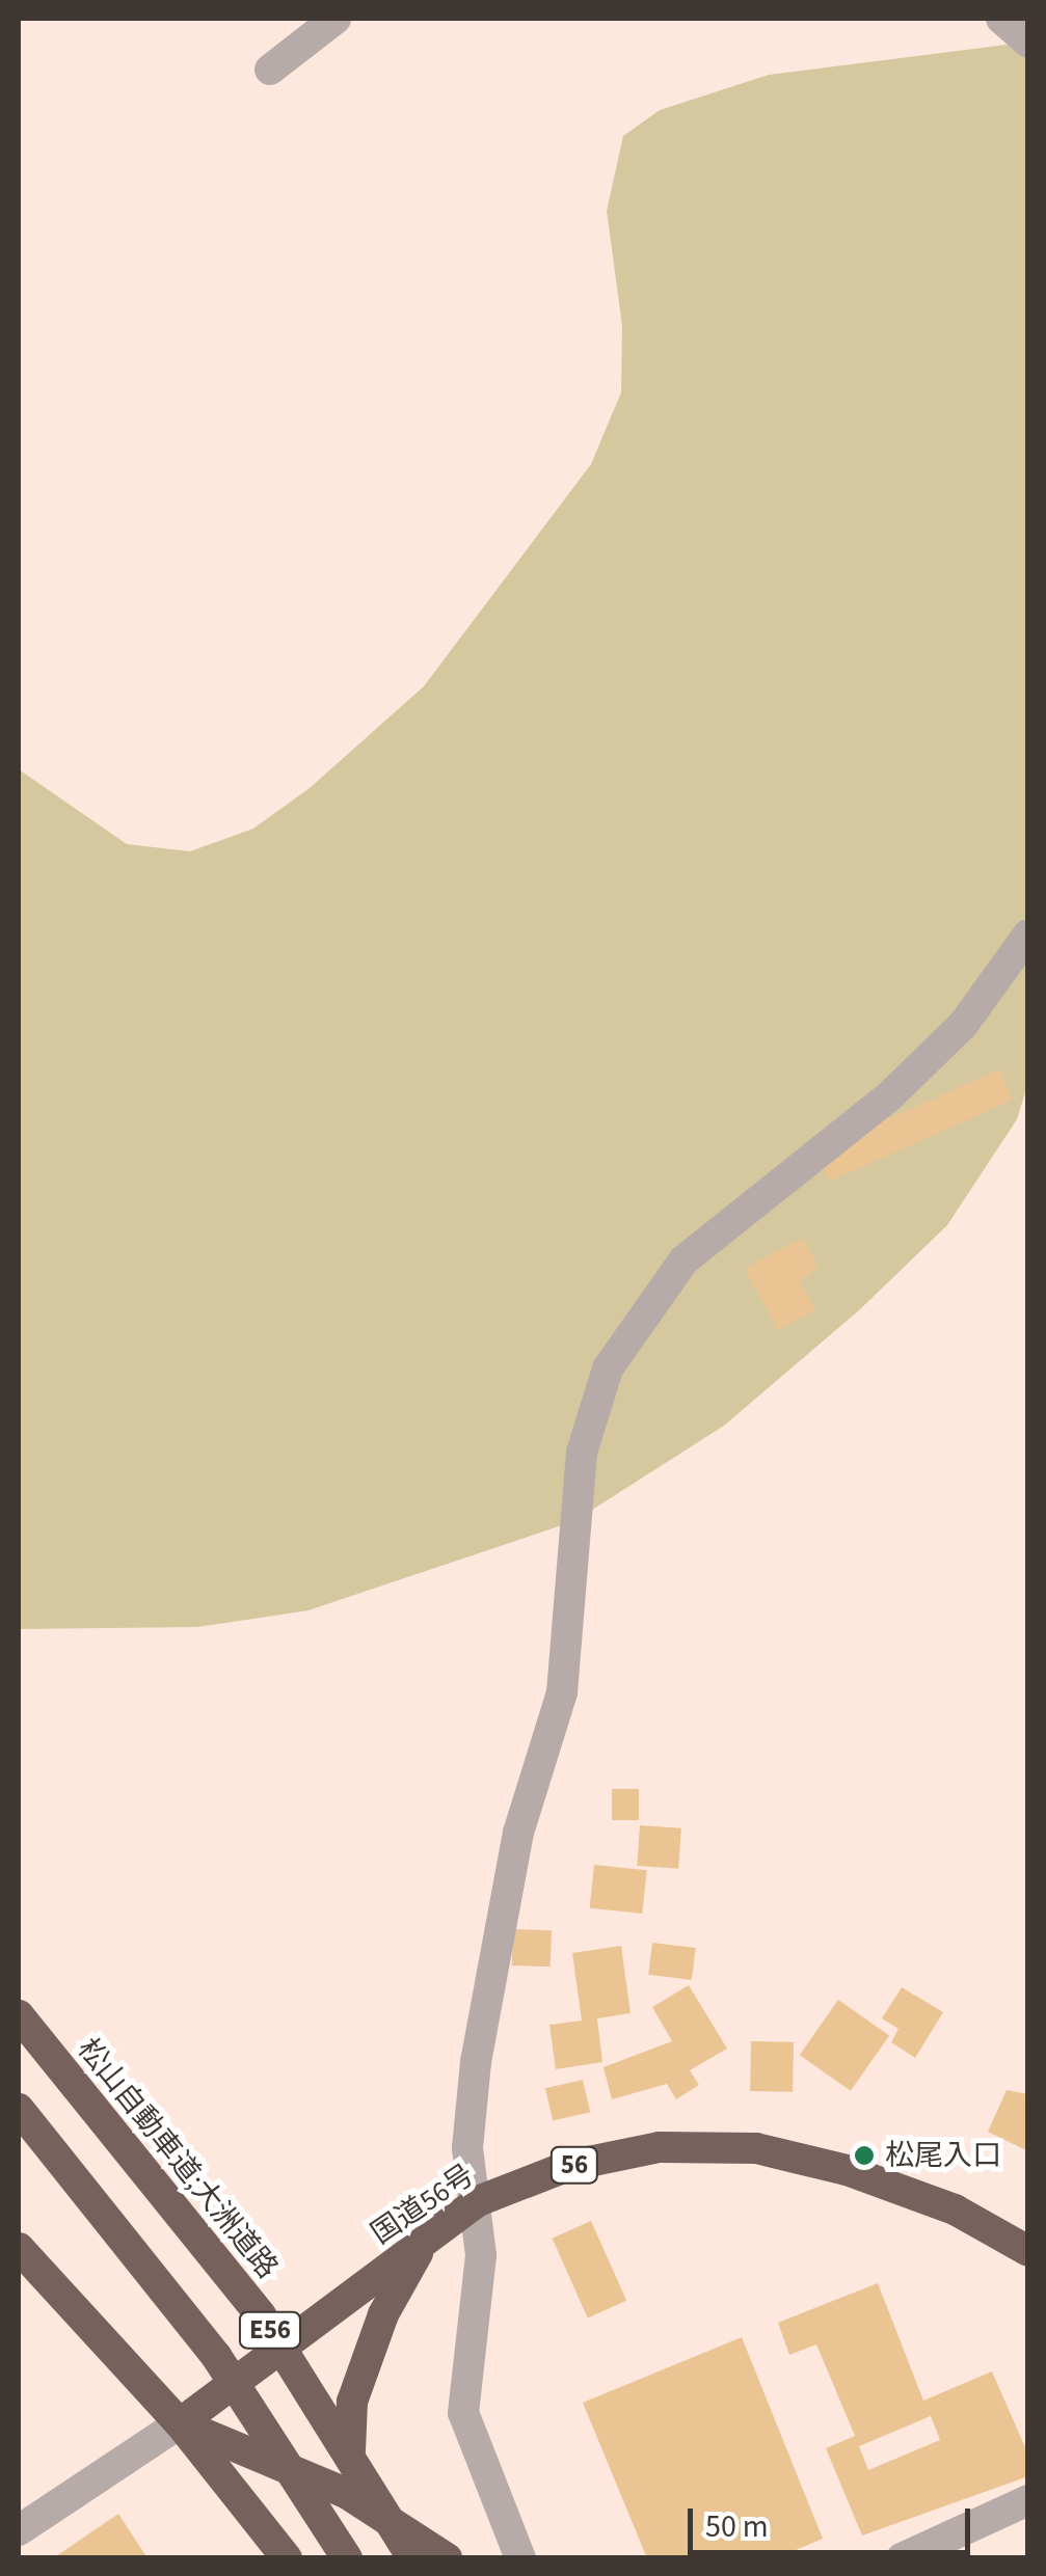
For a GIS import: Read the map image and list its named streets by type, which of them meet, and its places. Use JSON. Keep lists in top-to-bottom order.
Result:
{
  "streets": {
    "highway": [
      "松山自動車道;大洲道路",
      "56",
      "国道56号",
      "E56"
    ]
  },
  "places": ["松尾入口"],
  "scale_bar": "50 m"
}
